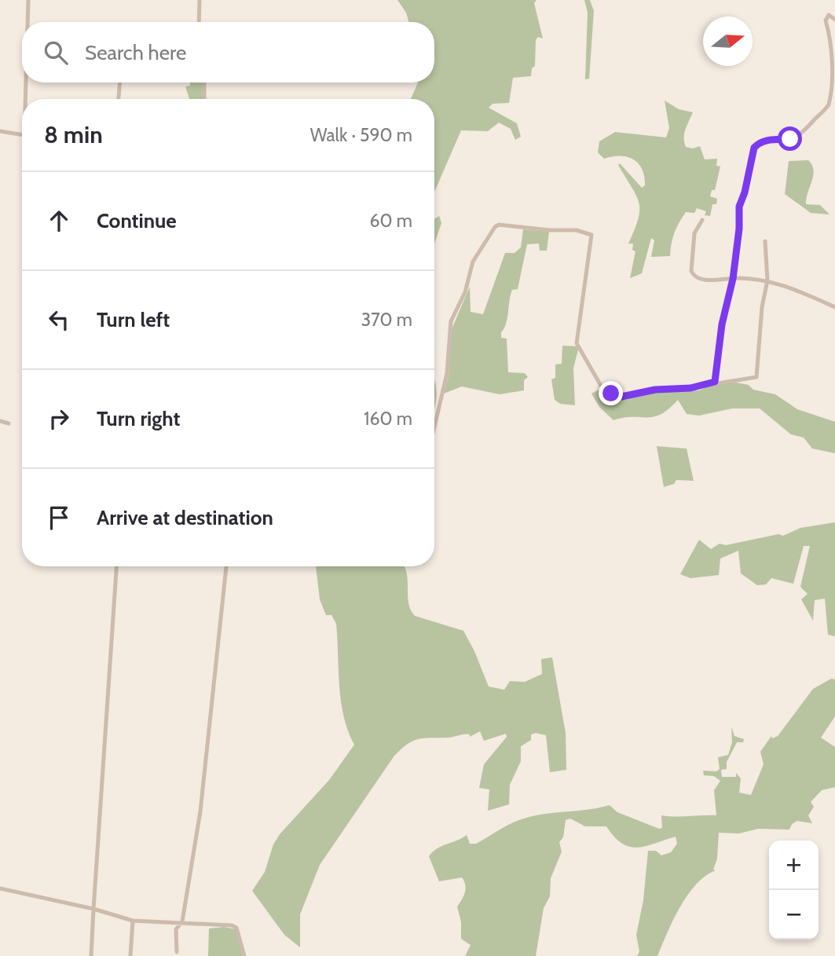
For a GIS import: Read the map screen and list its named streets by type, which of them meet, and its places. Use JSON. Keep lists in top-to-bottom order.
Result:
{
  "north": "right",
  "page": {
    "search": "Search here",
    "heading": ["8 min", "Walk · 590 m"],
    "list": [
      ["Continue", "60 m"],
      ["Turn left", "370 m"],
      ["Turn right", "160 m"],
      "Arrive at destination"
    ],
    "map_buttons": ["+", "−"]
  }
}
